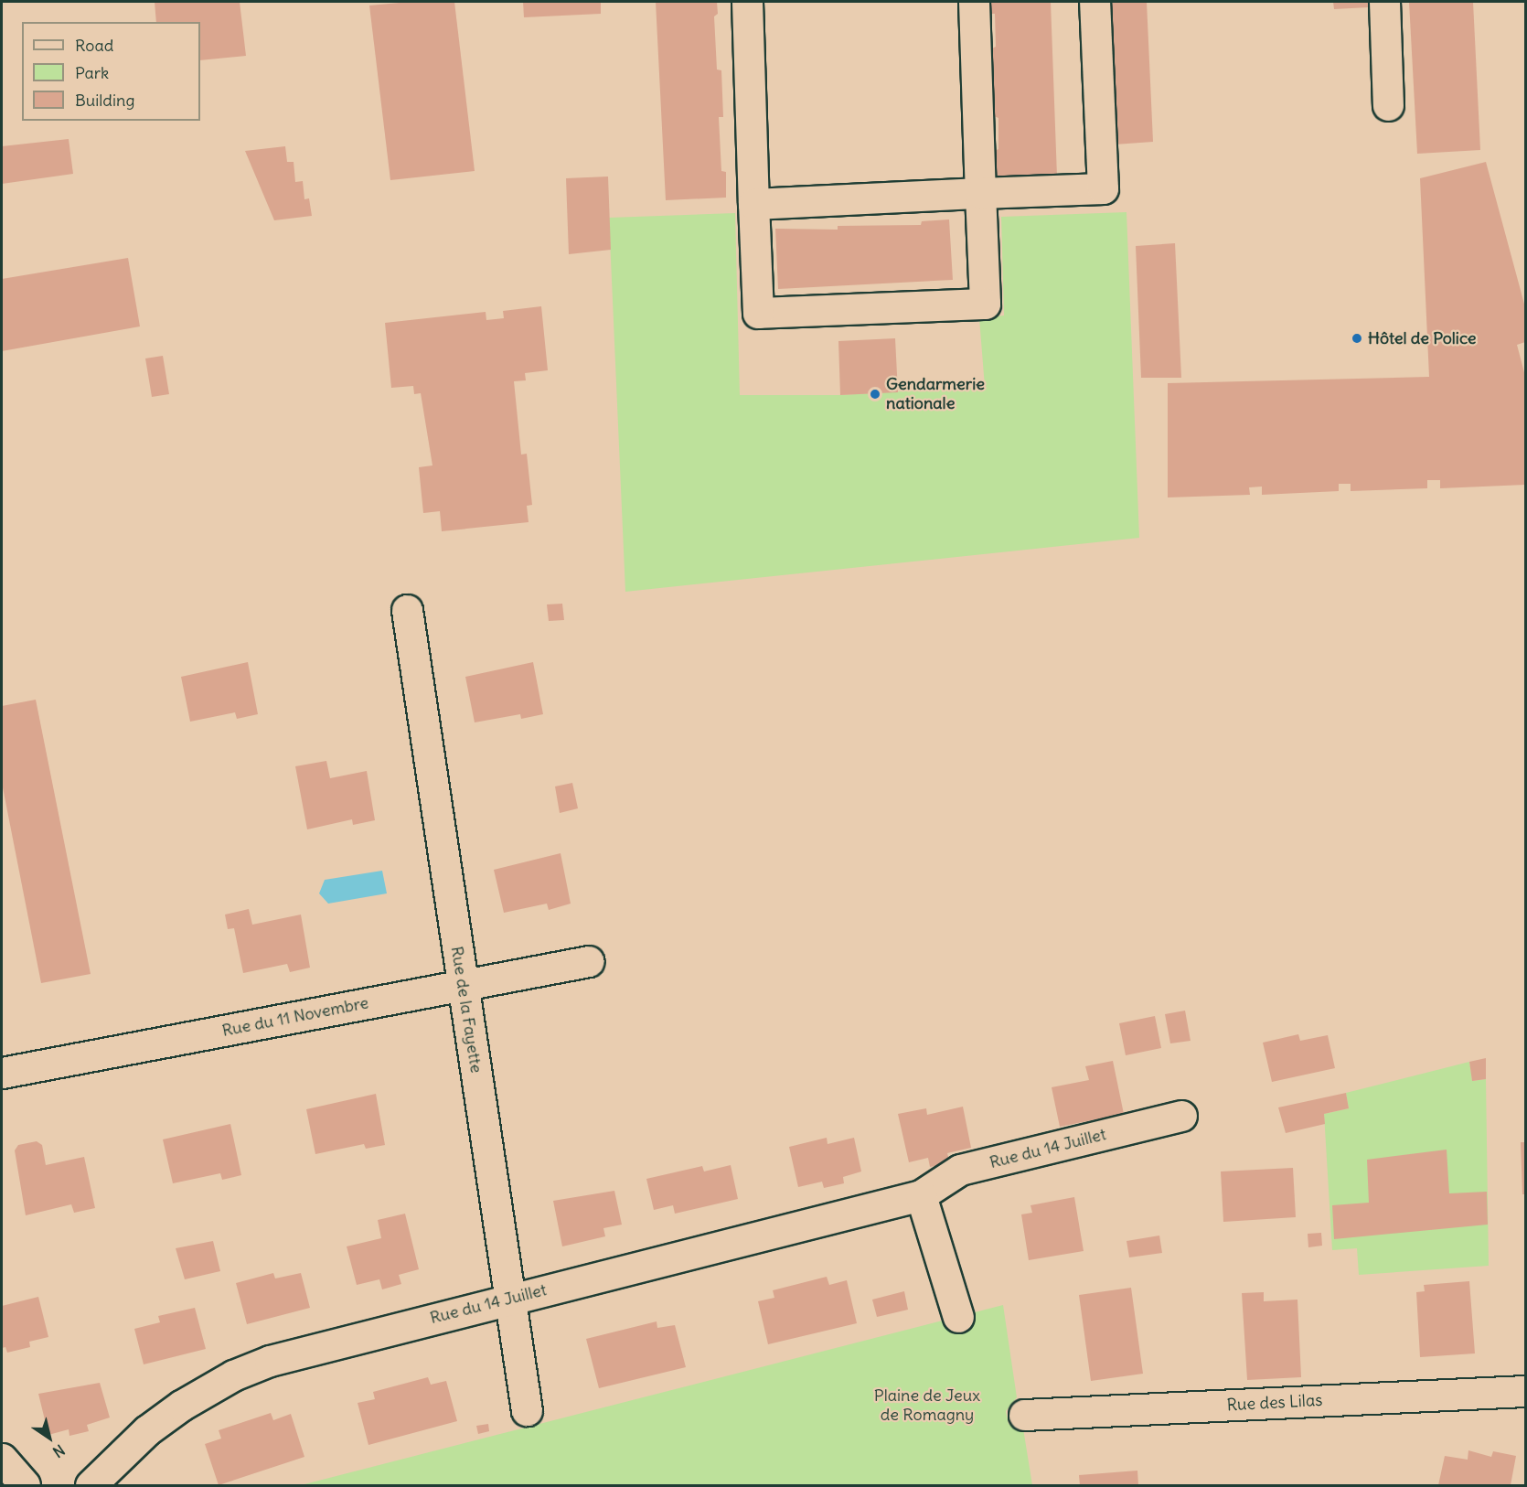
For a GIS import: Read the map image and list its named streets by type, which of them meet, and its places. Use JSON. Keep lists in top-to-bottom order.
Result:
{
  "streets": {
    "street": [
      "Rue de la Fayette",
      "Rue du 11 Novembre",
      "Rue du 14 Juillet",
      "Rue des Lilas"
    ]
  },
  "crossings": [
    ["Rue de la Fayette", "Rue du 11 Novembre"],
    ["Rue de la Fayette", "Rue du 14 Juillet"]
  ],
  "parks": ["Plaine de Jeux de Romagny"],
  "places": ["Hôtel de Police", "Gendarmerie nationale"],
  "legend": ["Road", "Park", "Building"],
  "north": "bottom right"
}
